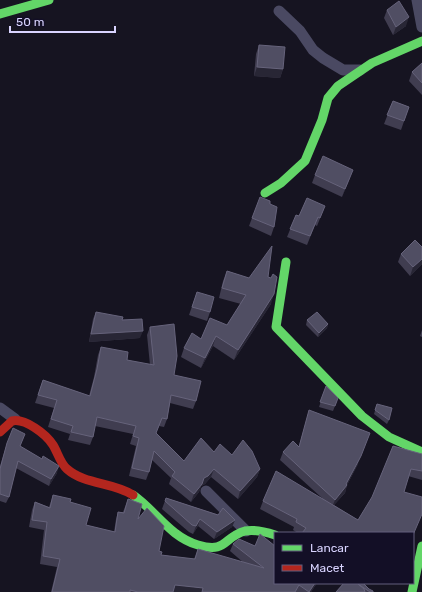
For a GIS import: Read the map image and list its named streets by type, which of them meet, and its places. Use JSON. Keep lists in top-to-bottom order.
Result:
{
  "legend": ["Lancar", "Macet"],
  "scale_bar": "50 m"
}
